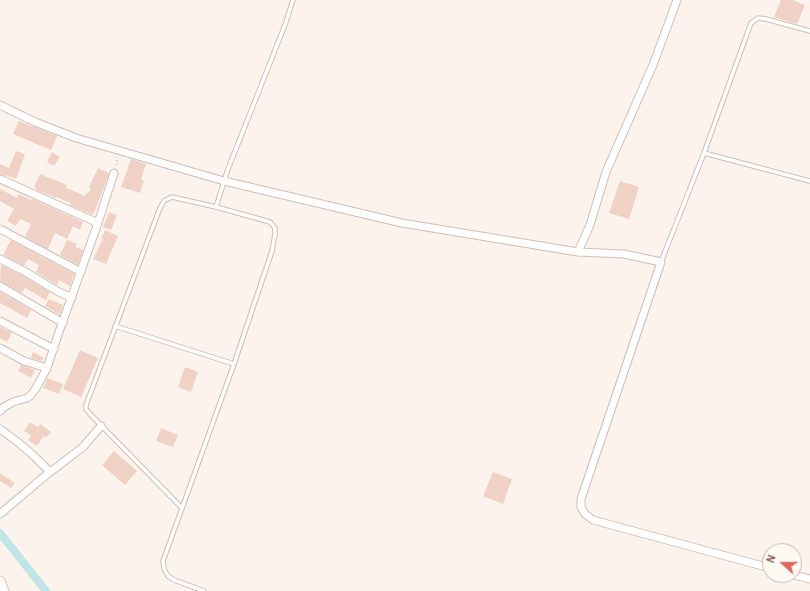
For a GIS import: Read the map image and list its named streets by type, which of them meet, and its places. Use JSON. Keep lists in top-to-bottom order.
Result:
{
  "north": "left"
}
